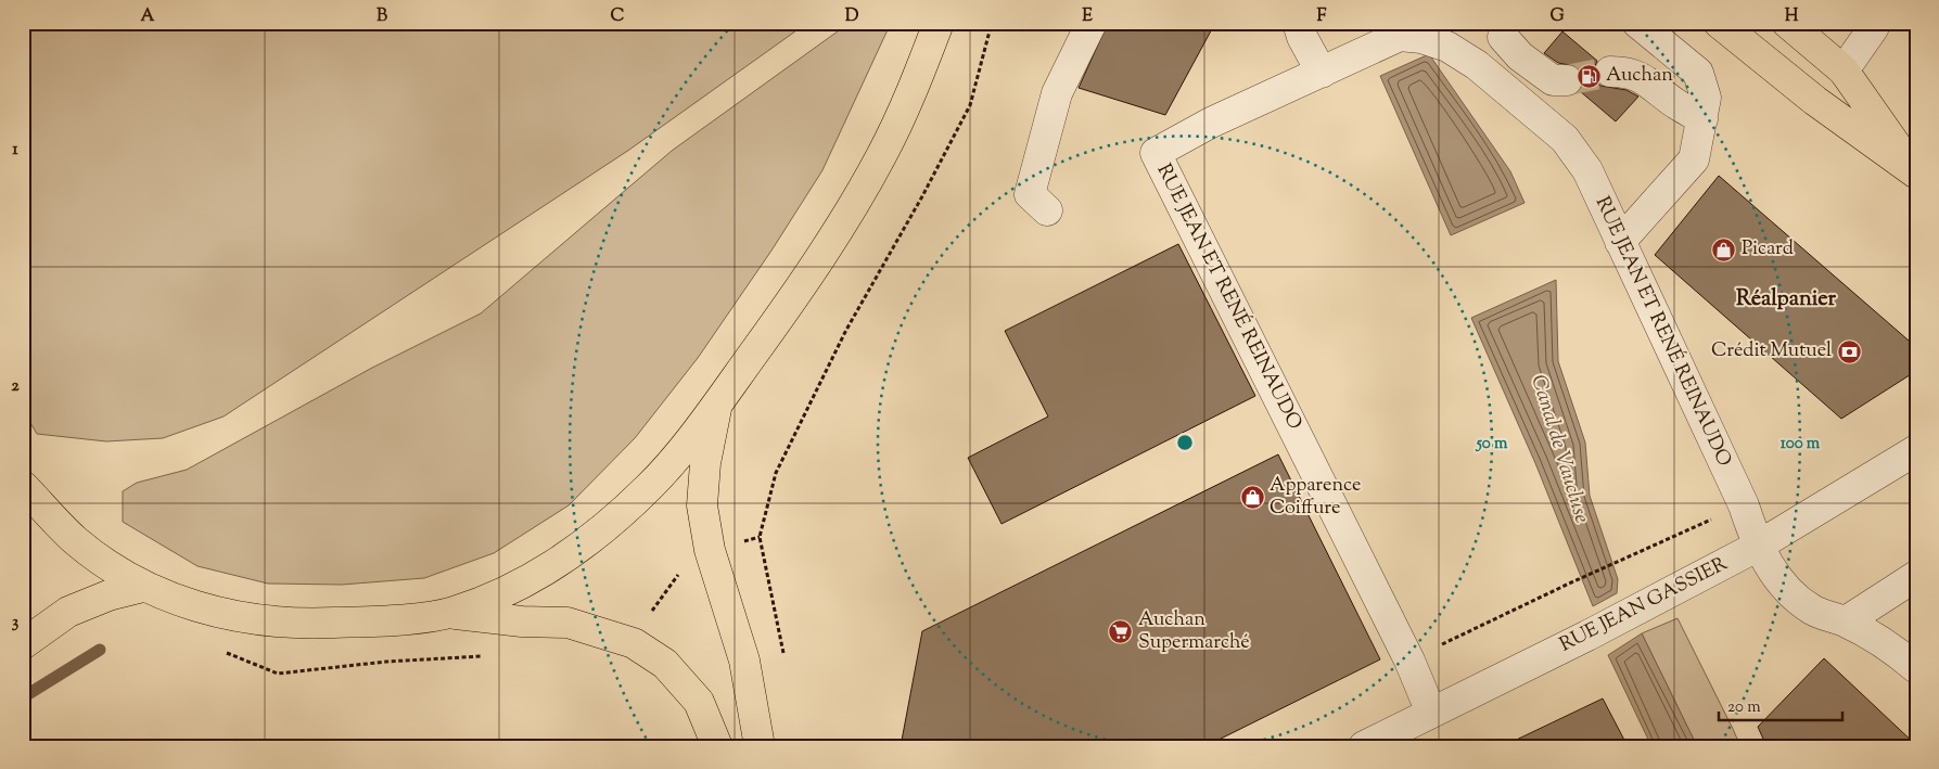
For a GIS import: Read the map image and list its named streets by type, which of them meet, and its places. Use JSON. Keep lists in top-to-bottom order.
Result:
{
  "streets": {
    "street": ["RUE JEAN ET RENÉ REINAUDO", "RUE JEAN GASSIER"]
  },
  "crossings": [
    ["RUE JEAN ET RENÉ REINAUDO", "RUE JEAN GASSIER"]
  ],
  "districts": ["Réalpanier"],
  "water": ["Canal de Vaucluse"],
  "places": {
    "fuel station": ["Auchan"],
    "shop": ["Picard", "Apparence Coiffure"],
    "bank": ["Crédit Mutuel"],
    "supermarket": ["Auchan Supermarché"]
  },
  "scale_bar": "20 m",
  "grid": {
    "columns": [
      "A",
      "B",
      "C",
      "D",
      "E",
      "F",
      "G",
      "H"
    ],
    "rows": ["1", "2", "3"]
  },
  "rings": ["50 m", "100 m"]
}
